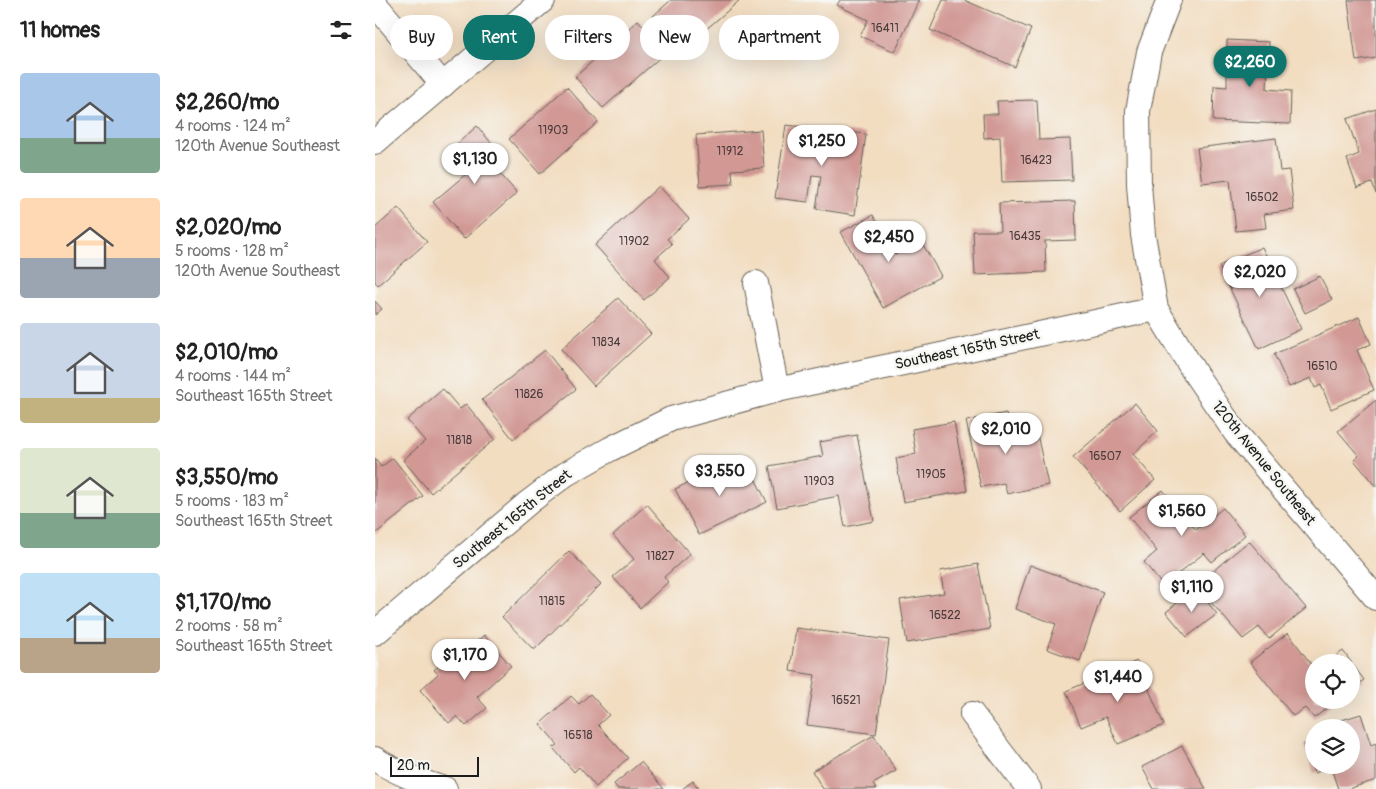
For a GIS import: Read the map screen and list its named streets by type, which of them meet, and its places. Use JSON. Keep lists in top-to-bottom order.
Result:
{
  "streets": {
    "street": ["Southeast 165th Street", "120th Avenue Southeast"]
  },
  "crossings": [
    ["Southeast 165th Street", "120th Avenue Southeast"]
  ],
  "house_numbers": [
    "16411",
    "11903",
    "11912",
    "16423",
    "16502",
    "16435",
    "11902",
    "11834",
    "16510",
    "11826",
    "11818",
    "16507",
    "11905",
    "11903",
    "11827",
    "11815",
    "16522",
    "16521",
    "16518"
  ],
  "scale_bar": "20 m",
  "page": {
    "heading": "11 homes",
    "chip": [
      "Buy",
      "Rent",
      "Filters",
      "New",
      "Apartment"
    ],
    "price": [
      "$2,260",
      "$1,250",
      "$1,130",
      "$2,450",
      "$2,020",
      "$2,010",
      "$3,550",
      "$1,560",
      "$1,110",
      "$1,170",
      "$1,440"
    ],
    "list": [
      {
        "name": "$2,260/mo",
        "note": "4 rooms · 124 m² · 120th Avenue Southeast"
      },
      {
        "name": "$2,020/mo",
        "note": "5 rooms · 128 m² · 120th Avenue Southeast"
      },
      {
        "name": "$2,010/mo",
        "note": "4 rooms · 144 m² · Southeast 165th Street"
      },
      {
        "name": "$3,550/mo",
        "note": "5 rooms · 183 m² · Southeast 165th Street"
      },
      {
        "name": "$1,170/mo",
        "note": "2 rooms · 58 m² · Southeast 165th Street"
      }
    ],
    "scale": "20 m"
  }
}
